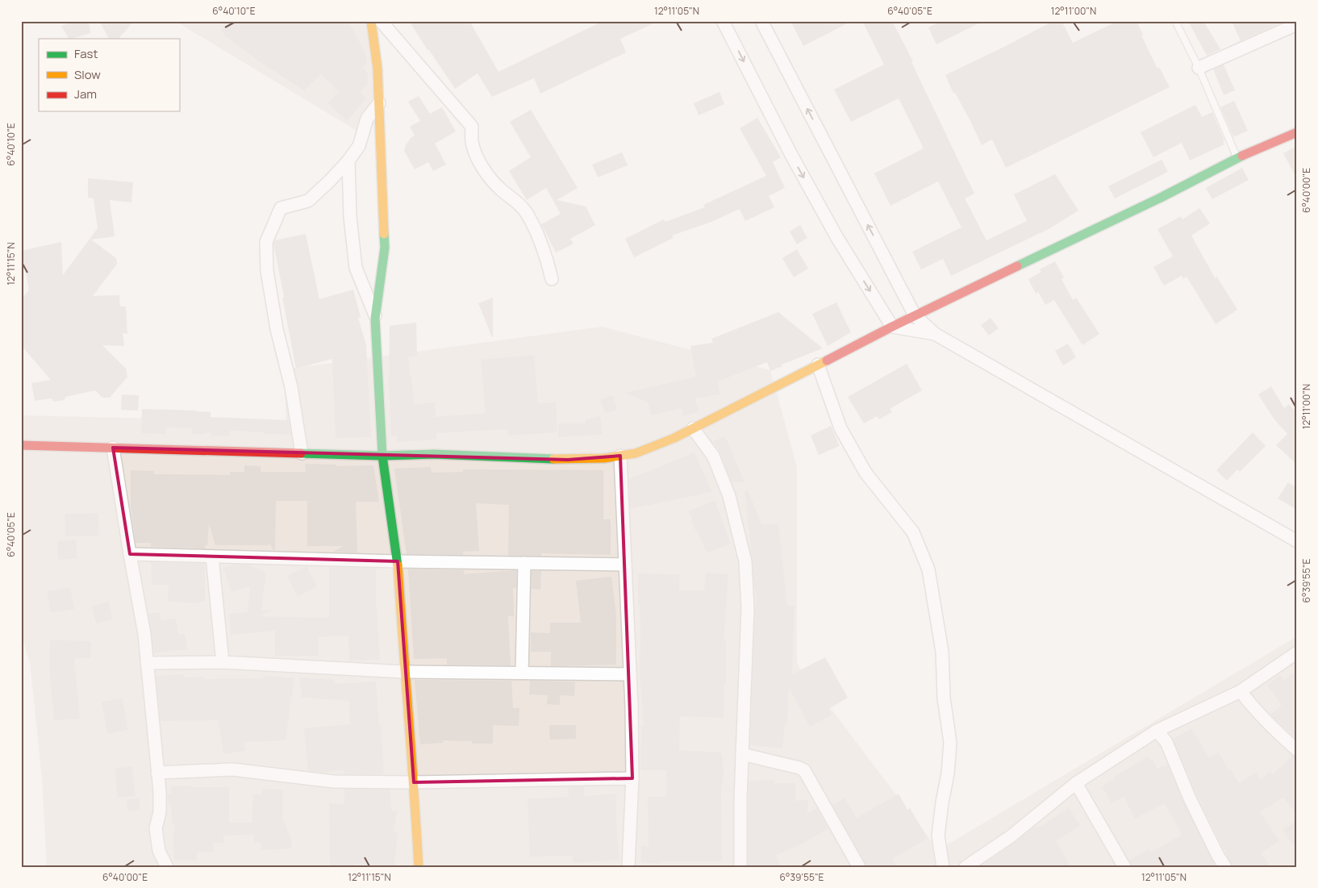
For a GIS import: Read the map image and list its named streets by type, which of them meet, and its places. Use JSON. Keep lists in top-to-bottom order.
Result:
{
  "legend": ["Fast", "Slow", "Jam"],
  "coordinates": [
    "6°40'10\"E",
    "12°11'05\"N",
    "6°40'05\"E",
    "12°11'00\"N",
    "6°40'00\"E",
    "12°11'15\"N",
    "6°39'55\"E"
  ]
}
